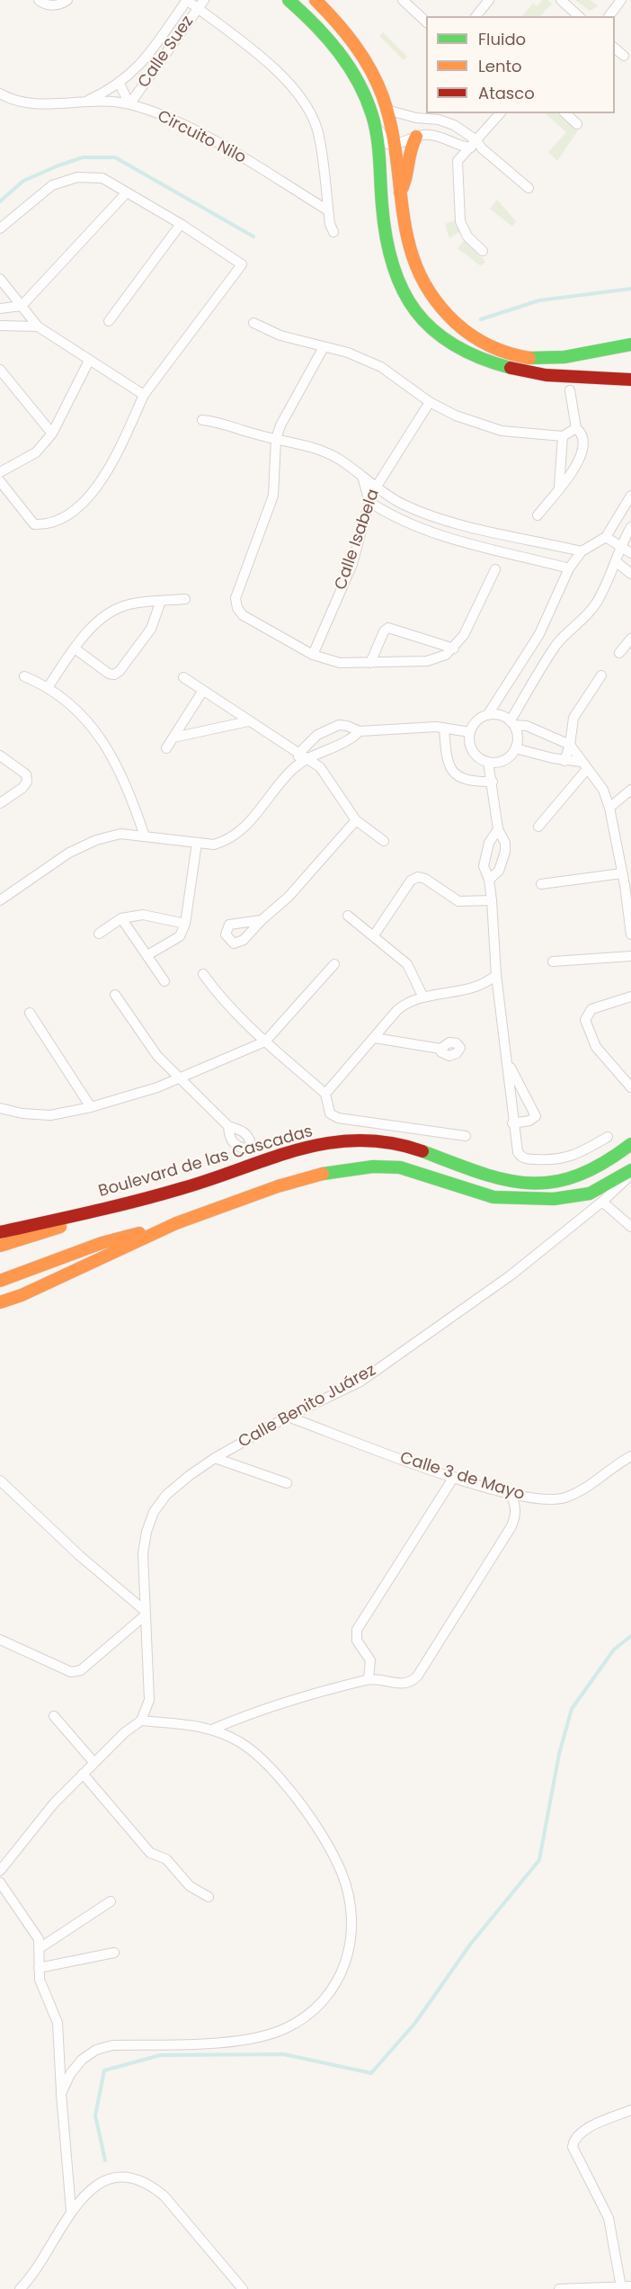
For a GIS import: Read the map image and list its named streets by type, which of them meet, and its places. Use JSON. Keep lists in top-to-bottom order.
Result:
{
  "streets": {
    "main road": ["Boulevard de las Cascadas"],
    "street": [
      "Calle Suez",
      "Circuito Nilo",
      "Calle Isabela",
      "Calle Benito Juárez",
      "Calle 3 de Mayo"
    ]
  },
  "crossings": [
    ["Calle Suez", "Circuito Nilo"],
    ["Calle Benito Juárez", "Calle 3 de Mayo"]
  ],
  "legend": ["Fluido", "Lento", "Atasco"]
}
